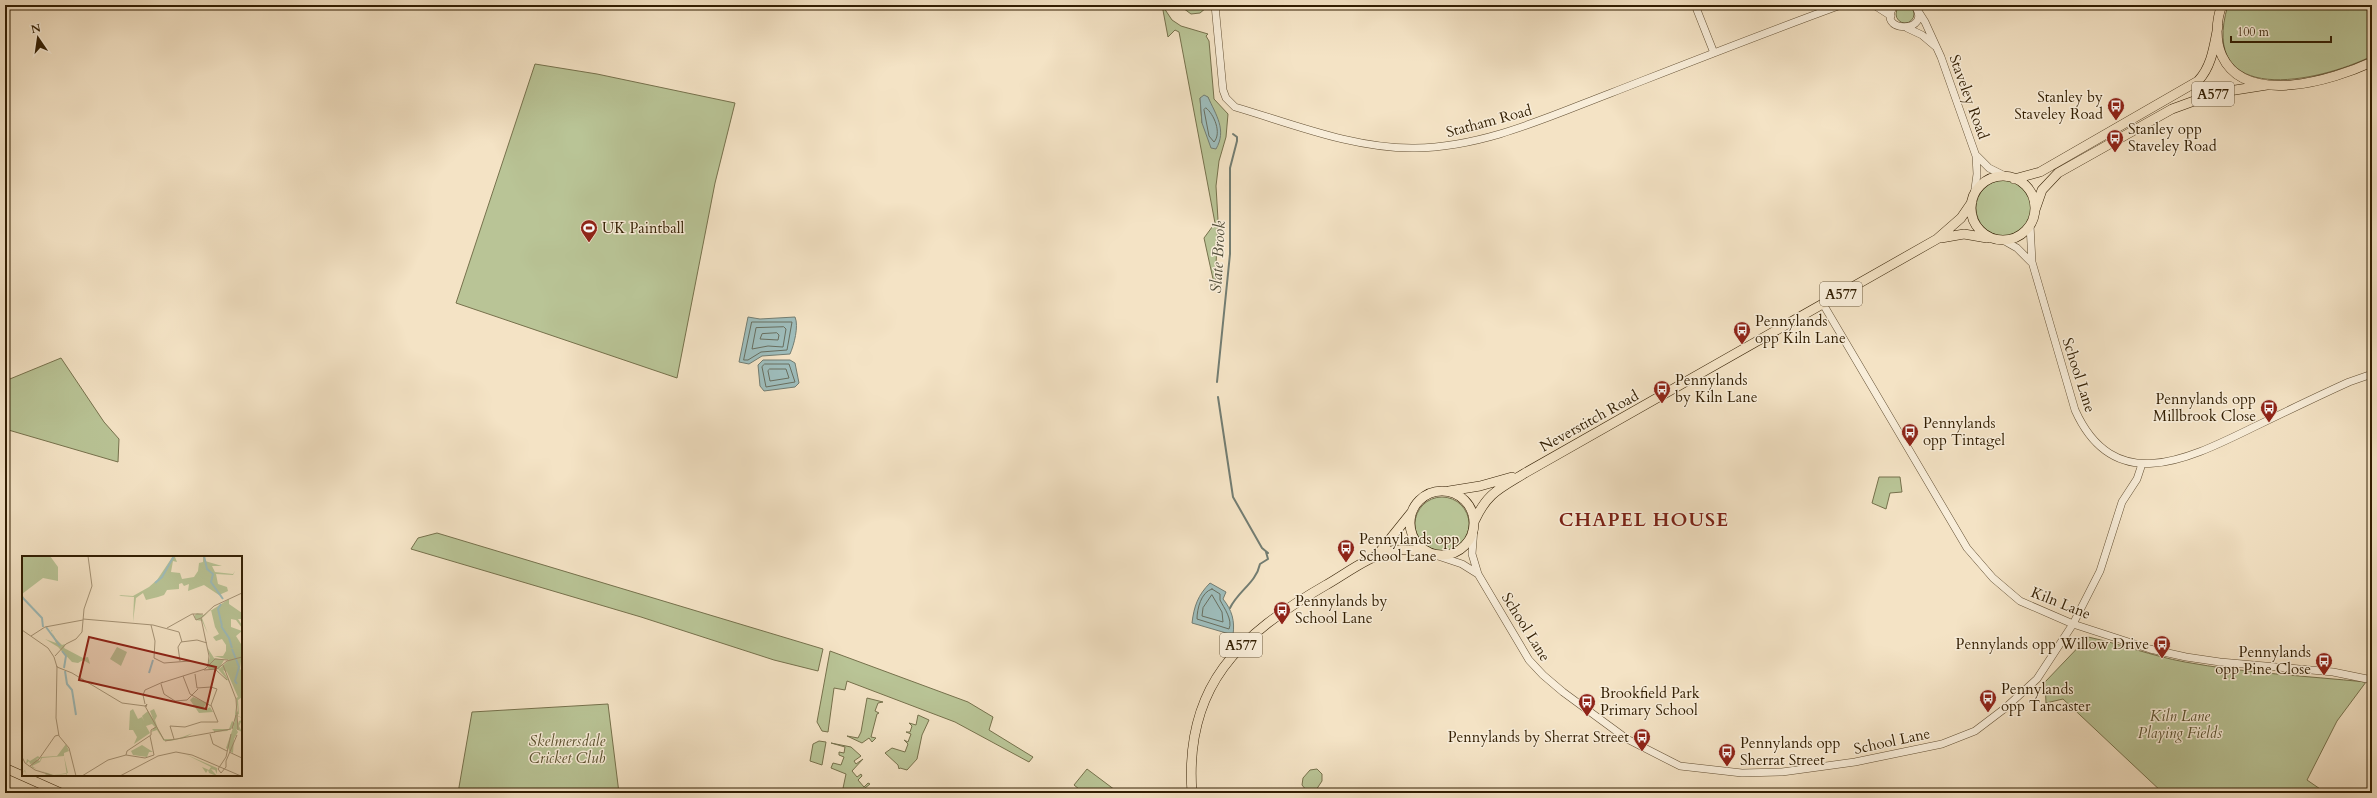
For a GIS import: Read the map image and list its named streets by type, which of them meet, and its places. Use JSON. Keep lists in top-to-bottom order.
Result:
{
  "streets": {
    "main road": ["A577", "Neverstitch Road"],
    "street": [
      "Staveley Road",
      "Statham Road",
      "School Lane",
      "Kiln Lane"
    ]
  },
  "crossings": [
    ["A577", "School Lane"],
    ["A577", "Neverstitch Road"],
    ["School Lane", "Neverstitch Road"],
    ["School Lane", "Kiln Lane"],
    ["Neverstitch Road", "Kiln Lane"]
  ],
  "districts": ["CHAPEL HOUSE"],
  "water": ["Slate Brook"],
  "parks": ["Kiln Lane Playing Fields", "Skelmersdale Cricket Club"],
  "places": {
    "bus stop": [
      "Stanley by Staveley Road",
      "Stanley opp Staveley Road",
      "Pennylands opp Kiln Lane",
      "Pennylands by Kiln Lane",
      "Pennylands opp Millbrook Close",
      "Pennylands opp Tintagel",
      "Pennylands opp School Lane",
      "Pennylands by School Lane",
      "Pennylands opp Willow Drive",
      "Pennylands opp Pine Close",
      "Pennylands opp Tancaster",
      "Brookfield Park Primary School",
      "Pennylands by Sherrat Street",
      "Pennylands opp Sherrat Street"
    ],
    "sports": ["UK Paintball"]
  },
  "scale_bar": "100 m",
  "north": "top"
}
